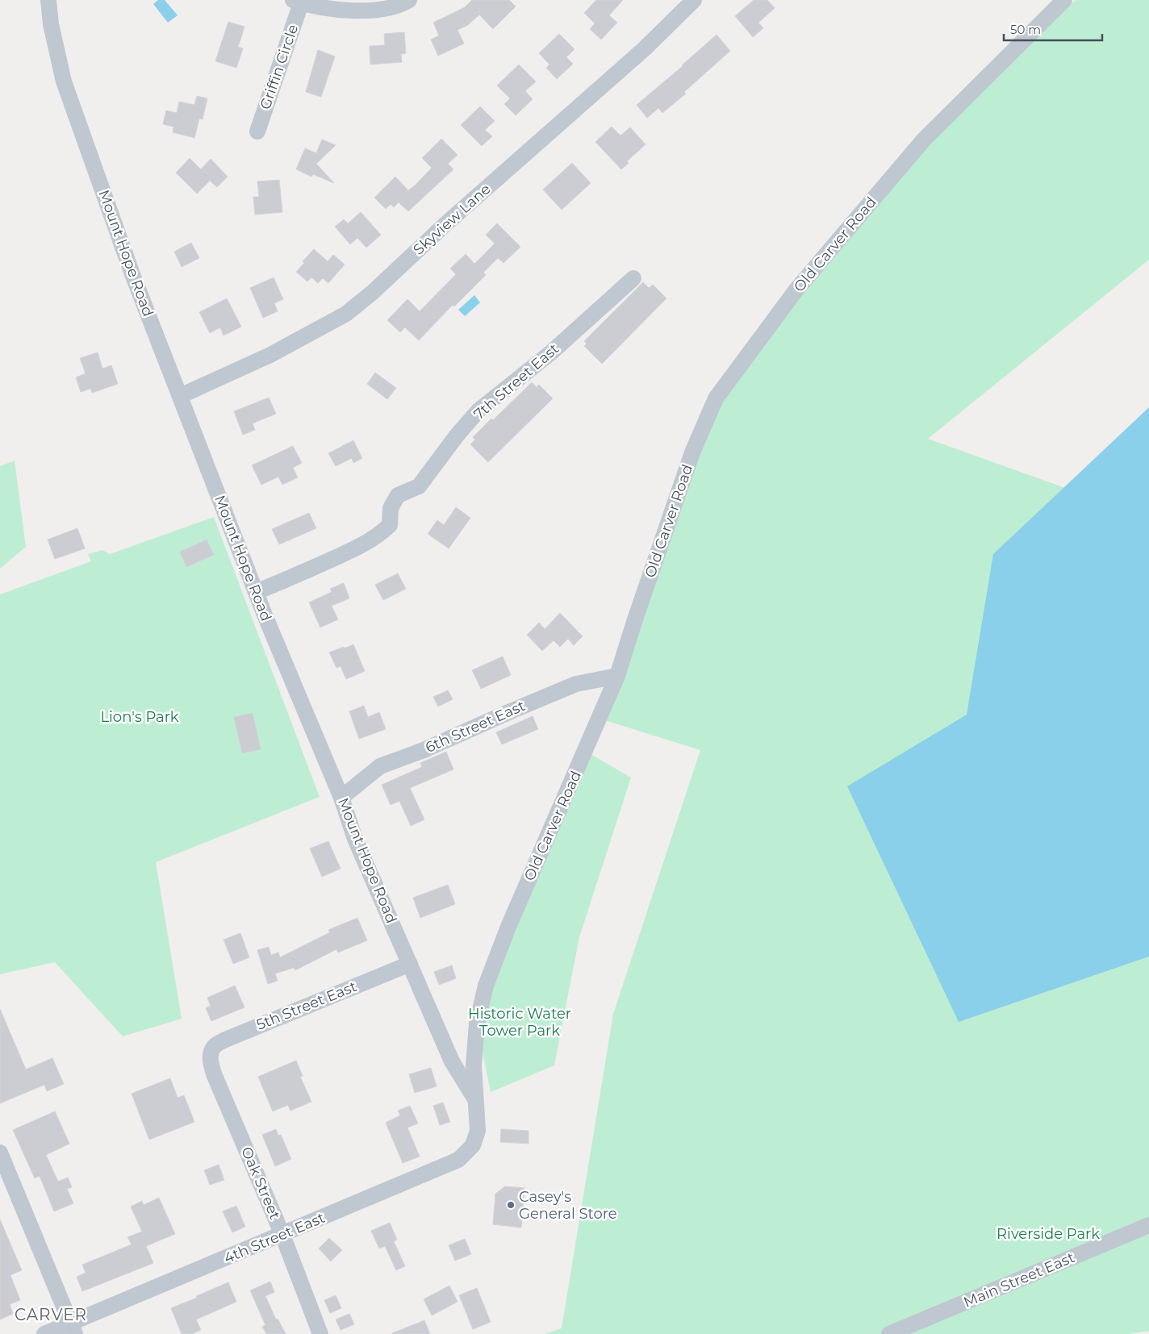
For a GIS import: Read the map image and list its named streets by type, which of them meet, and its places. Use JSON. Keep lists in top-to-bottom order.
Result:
{
  "streets": {
    "street": [
      "Griffin Circle",
      "Skyview Lane",
      "Old Carver Road",
      "Mount Hope Road",
      "7th Street East",
      "6th Street East",
      "5th Street East",
      "Oak Street",
      "4th Street East",
      "Main Street East"
    ]
  },
  "crossings": [
    ["Skyview Lane", "Mount Hope Road"],
    ["Old Carver Road", "Mount Hope Road"],
    ["Old Carver Road", "6th Street East"],
    ["Old Carver Road", "4th Street East"],
    ["Mount Hope Road", "7th Street East"],
    ["Mount Hope Road", "6th Street East"],
    ["Mount Hope Road", "5th Street East"],
    ["5th Street East", "Oak Street"],
    ["Oak Street", "4th Street East"]
  ],
  "districts": ["CARVER"],
  "parks": ["Lion's Park", "Historic Water Tower Park", "Riverside Park"],
  "places": ["Casey's General Store"],
  "scale_bar": "50 m"
}
